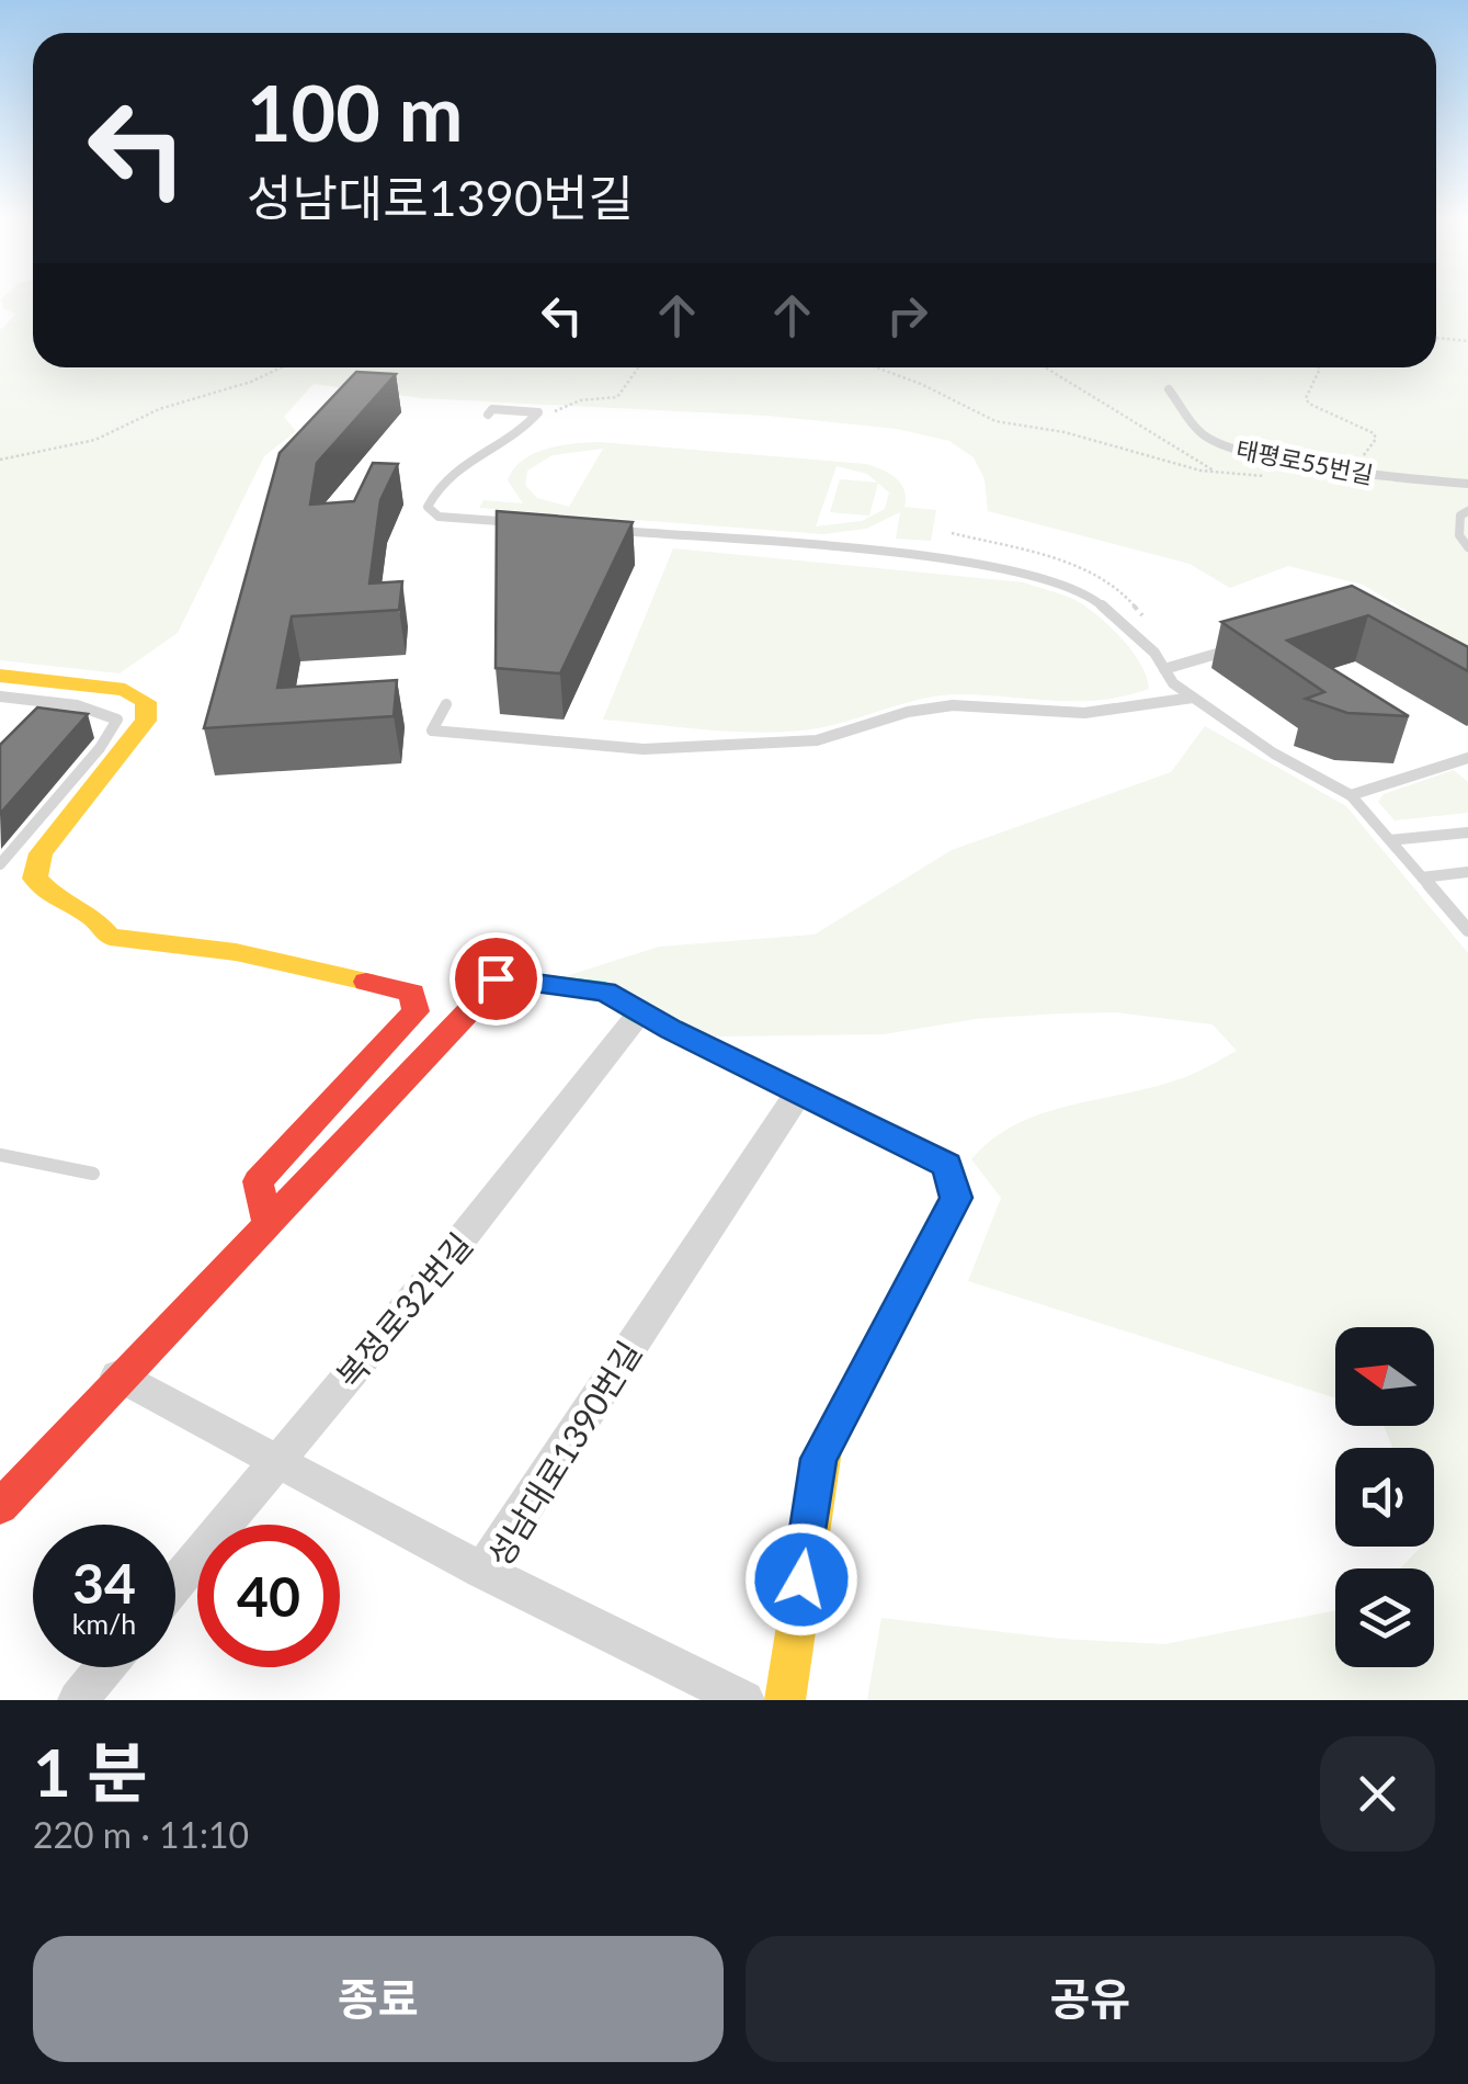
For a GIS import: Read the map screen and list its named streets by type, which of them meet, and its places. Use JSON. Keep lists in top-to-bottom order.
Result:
{
  "streets": {
    "street": ["복정로32번길", "성남대로1390번길"],
    "lane": ["태평로55번길"]
  },
  "north": "left",
  "page": {
    "turn": ["100 m", "성남대로1390번길"],
    "speed": "34 km/h",
    "limit": "40",
    "heading": ["1 분", "220 m · 11:10"],
    "buttons": ["종료", "공유"]
  }
}
